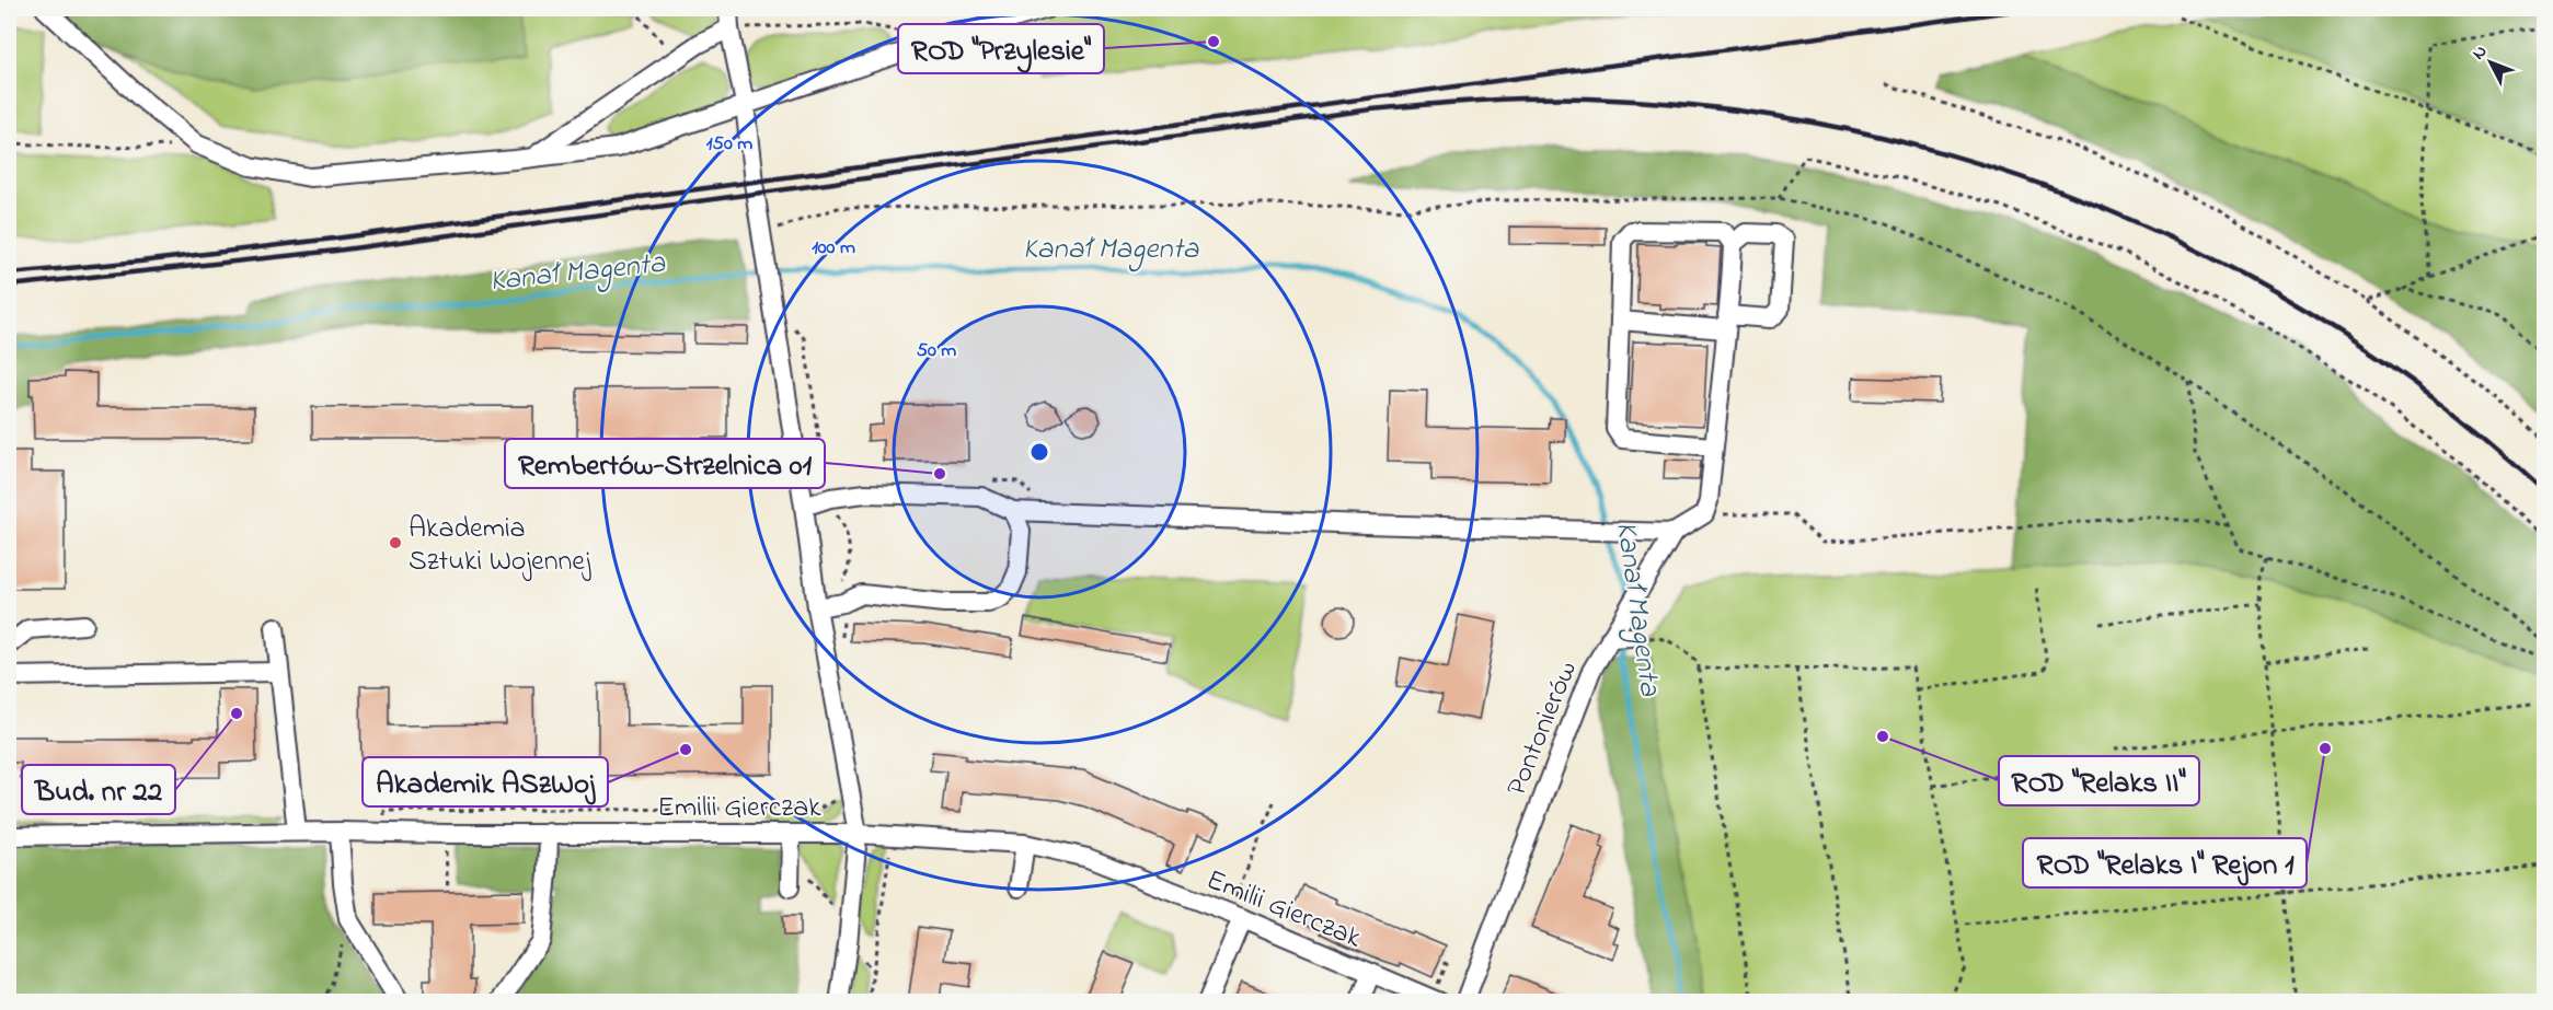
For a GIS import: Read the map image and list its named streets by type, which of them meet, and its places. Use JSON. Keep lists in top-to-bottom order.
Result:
{
  "streets": {
    "street": ["Pontonierów", "Emilii Gierczak"]
  },
  "water": ["Kanał Magenta"],
  "places": [
    "ROD \"Przylesie\"",
    "Rembertów-Strzelnica 01",
    "Akademia Sztuki Wojennej",
    "Bud. nr 22",
    "ROD \"Relaks II\"",
    "ROD \"Relaks I\" Rejon 1",
    "Akademik ASzWoj"
  ],
  "north": "top left",
  "rings": ["150 m", "100 m", "50 m"]
}
